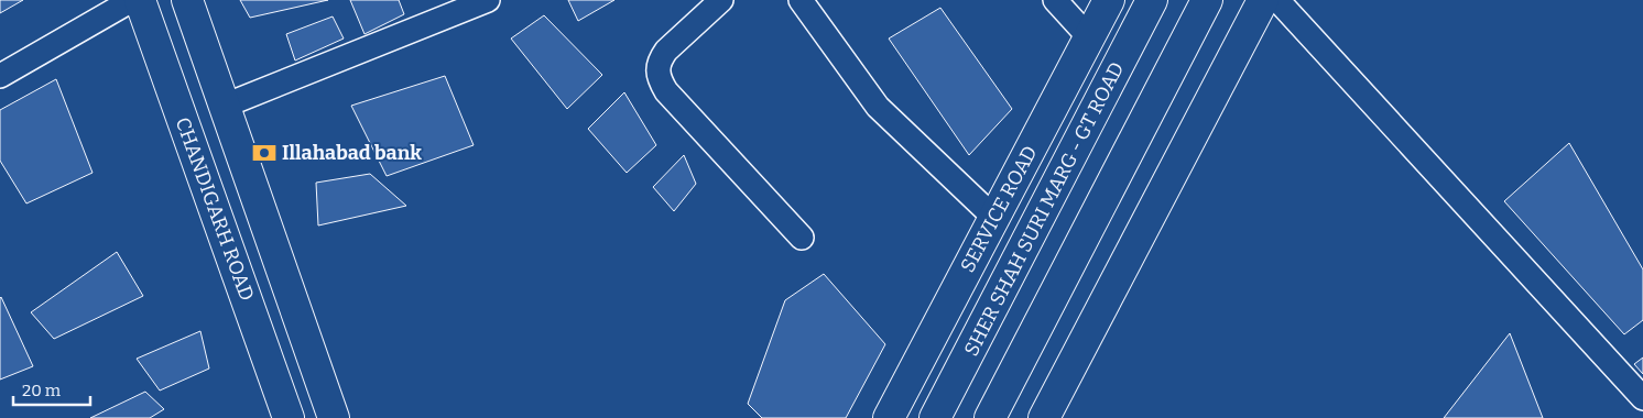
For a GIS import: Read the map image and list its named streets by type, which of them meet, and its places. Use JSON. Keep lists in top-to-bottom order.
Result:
{
  "streets": {
    "main road": ["CHANDIGARH ROAD", "SERVICE ROAD", "SHER SHAH SURI MARG - GT ROAD"]
  },
  "places": {
    "bank": ["Illahabad bank"]
  },
  "scale_bar": "20 m"
}
